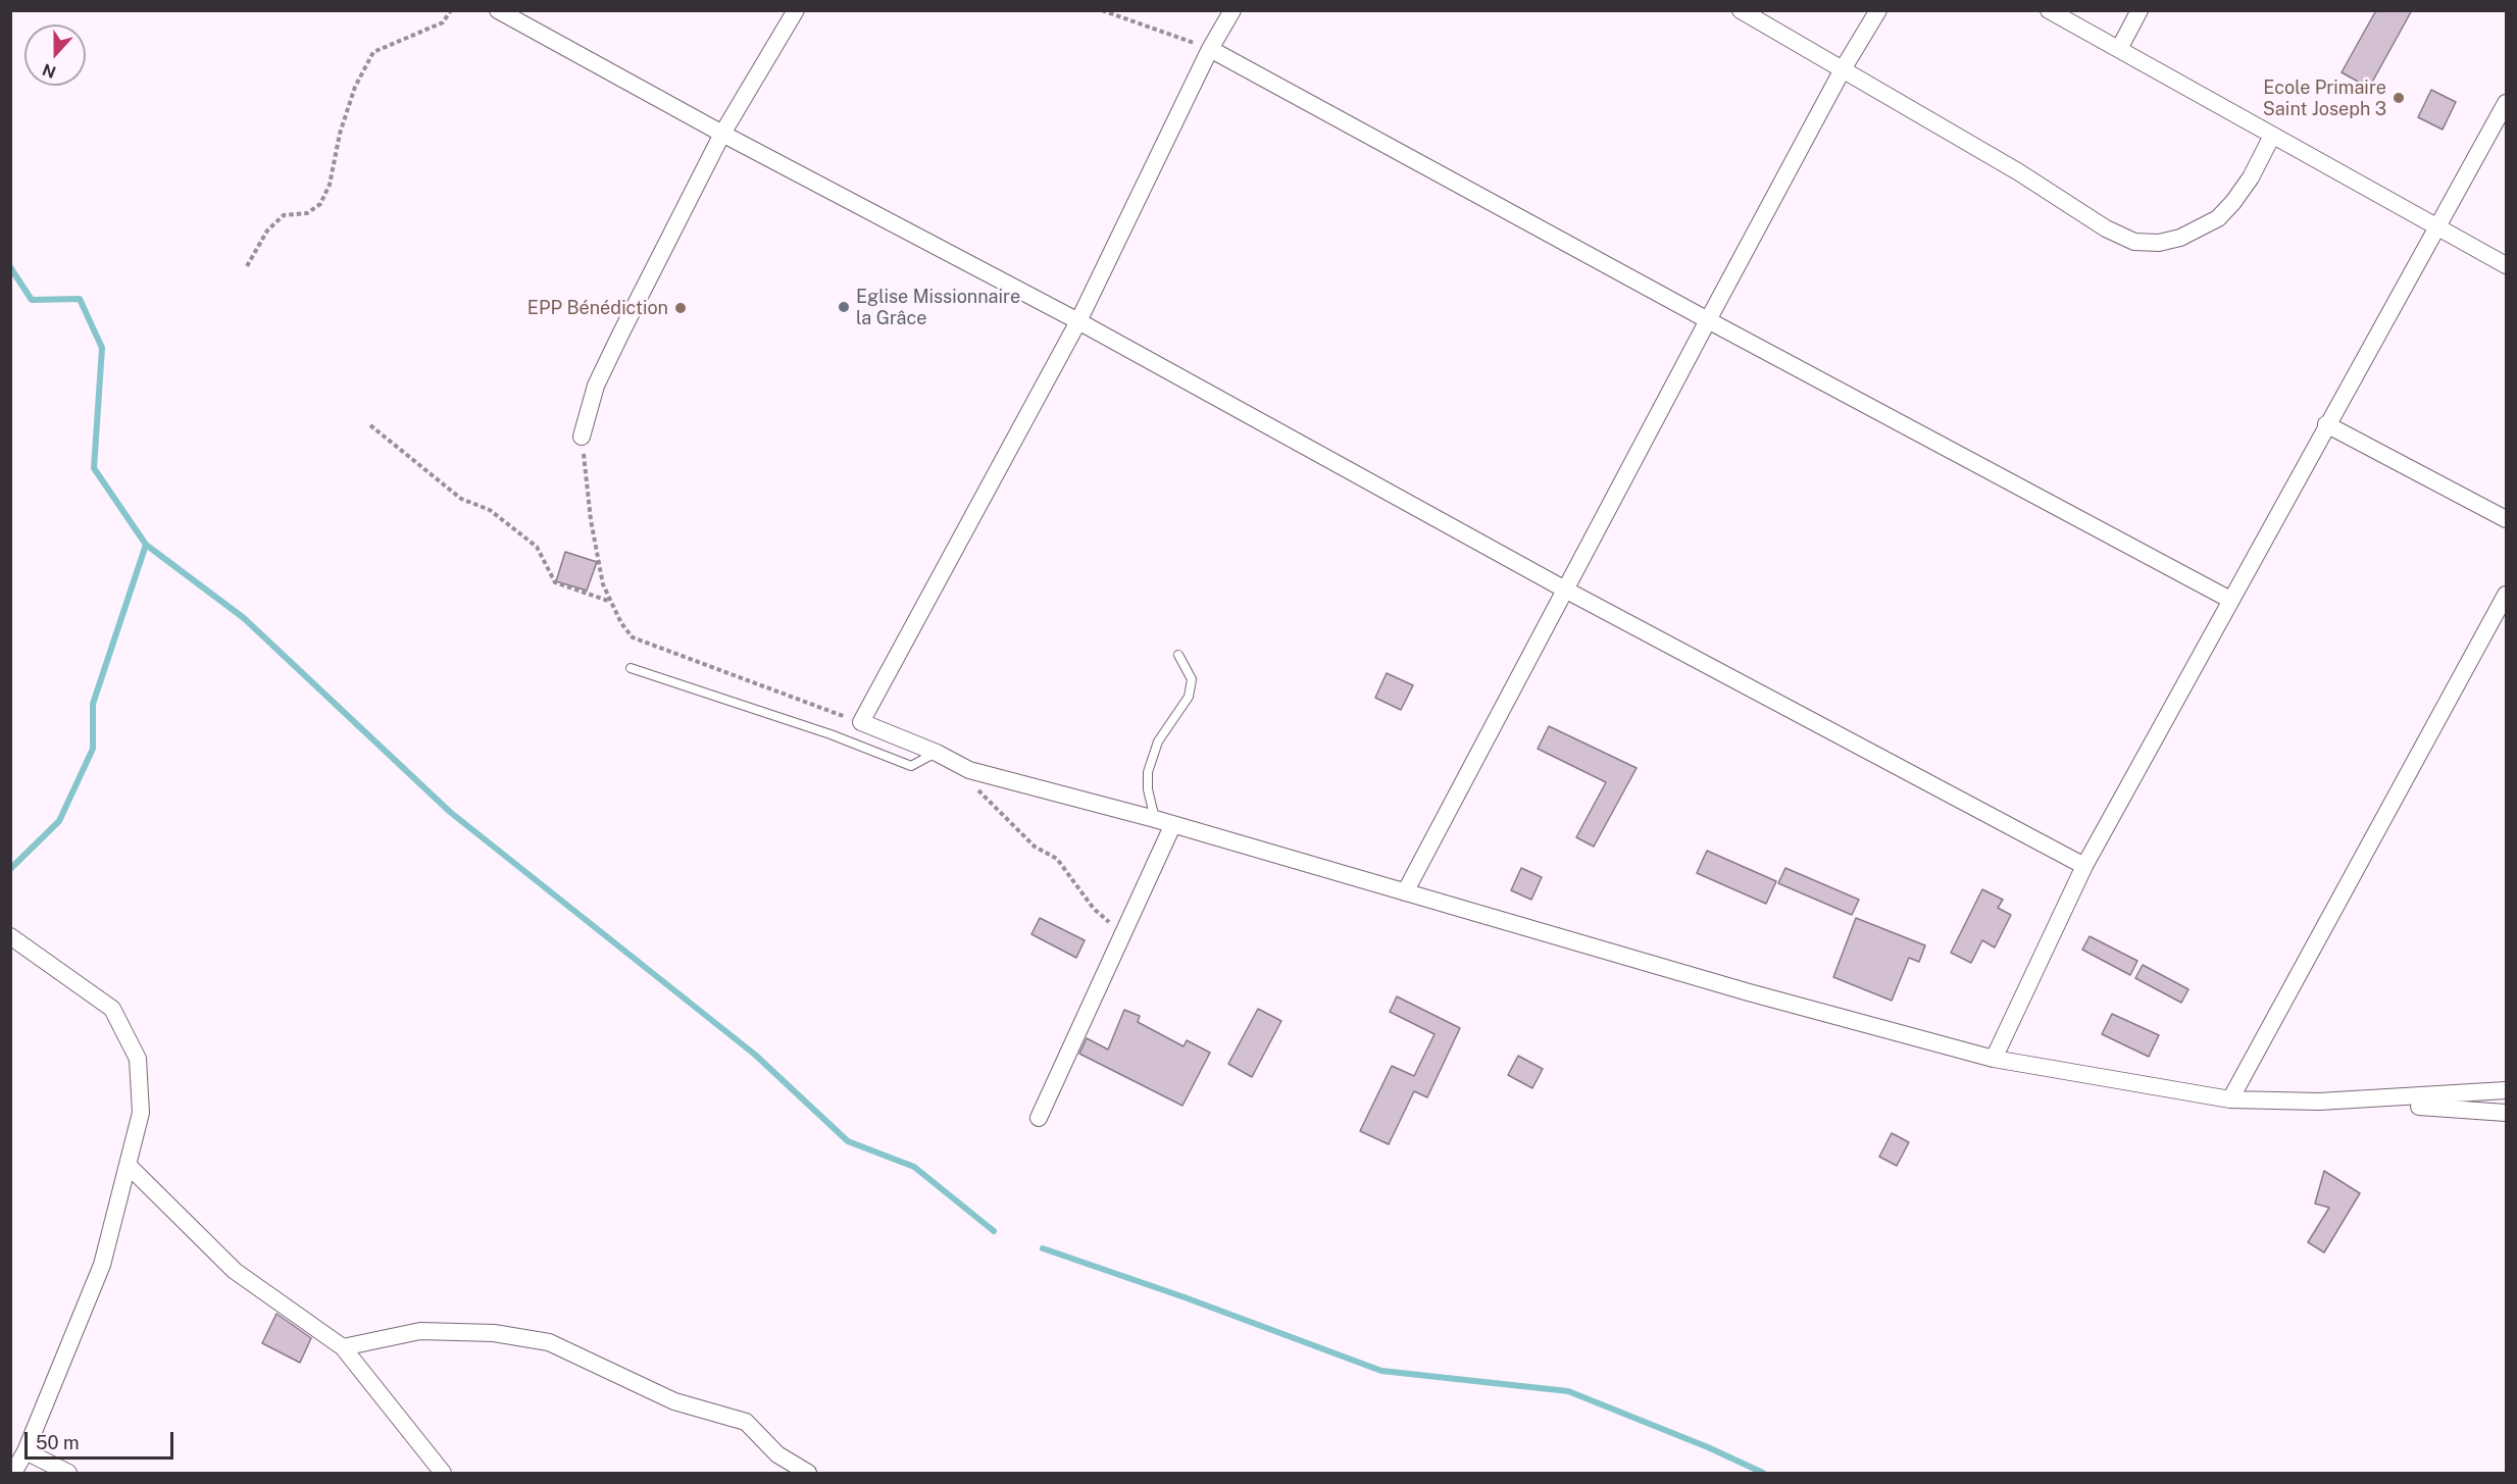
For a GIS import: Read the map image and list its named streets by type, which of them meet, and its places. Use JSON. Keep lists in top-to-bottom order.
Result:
{
  "places": ["Ecole Primaire Saint Joseph 3", "Eglise Missionnaire la Grâce", "EPP Bénédiction"],
  "scale_bar": "50 m",
  "north": "bottom"
}
